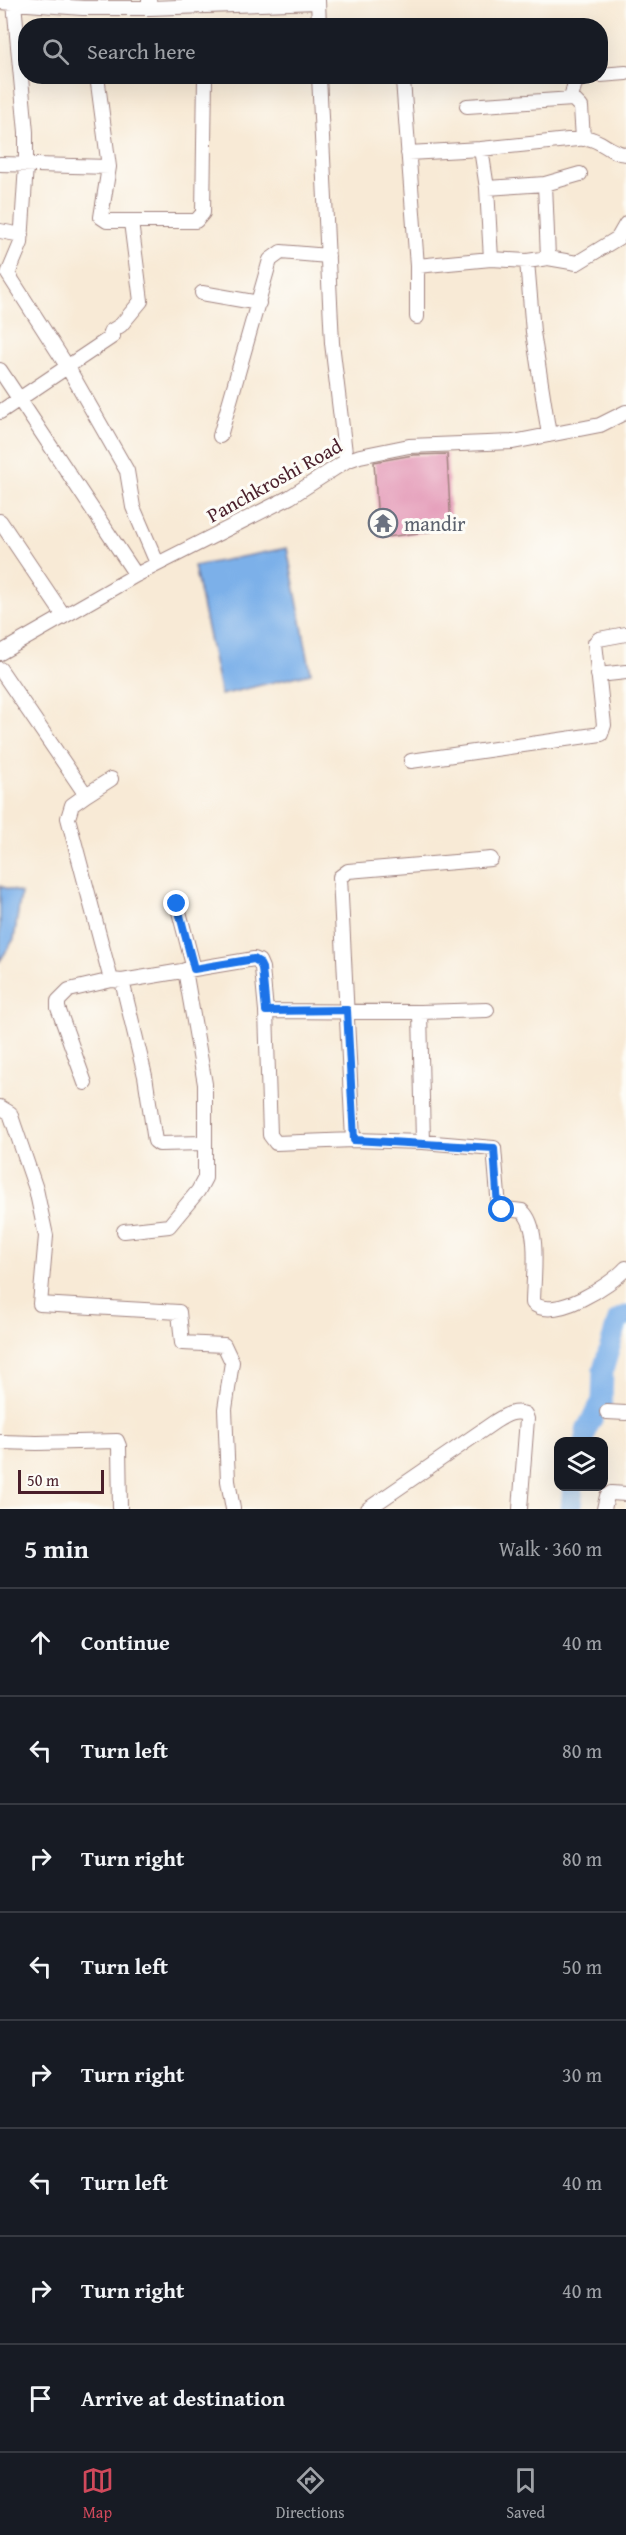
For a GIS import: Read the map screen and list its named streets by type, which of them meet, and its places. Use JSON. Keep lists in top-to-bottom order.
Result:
{
  "streets": {
    "street": ["Panchkroshi Road"]
  },
  "places": {
    "temple": ["mandir"]
  },
  "scale_bar": "50 m",
  "page": {
    "search": "Search here",
    "scale": "50 m",
    "heading": ["5 min", "Walk · 360 m"],
    "list": [
      ["Continue", "40 m"],
      ["Turn left", "80 m"],
      ["Turn right", "80 m"],
      ["Turn left", "50 m"],
      ["Turn right", "30 m"],
      ["Turn left", "40 m"],
      ["Turn right", "40 m"],
      "Arrive at destination"
    ],
    "nav": ["Map", "Directions", "Saved"]
  }
}
